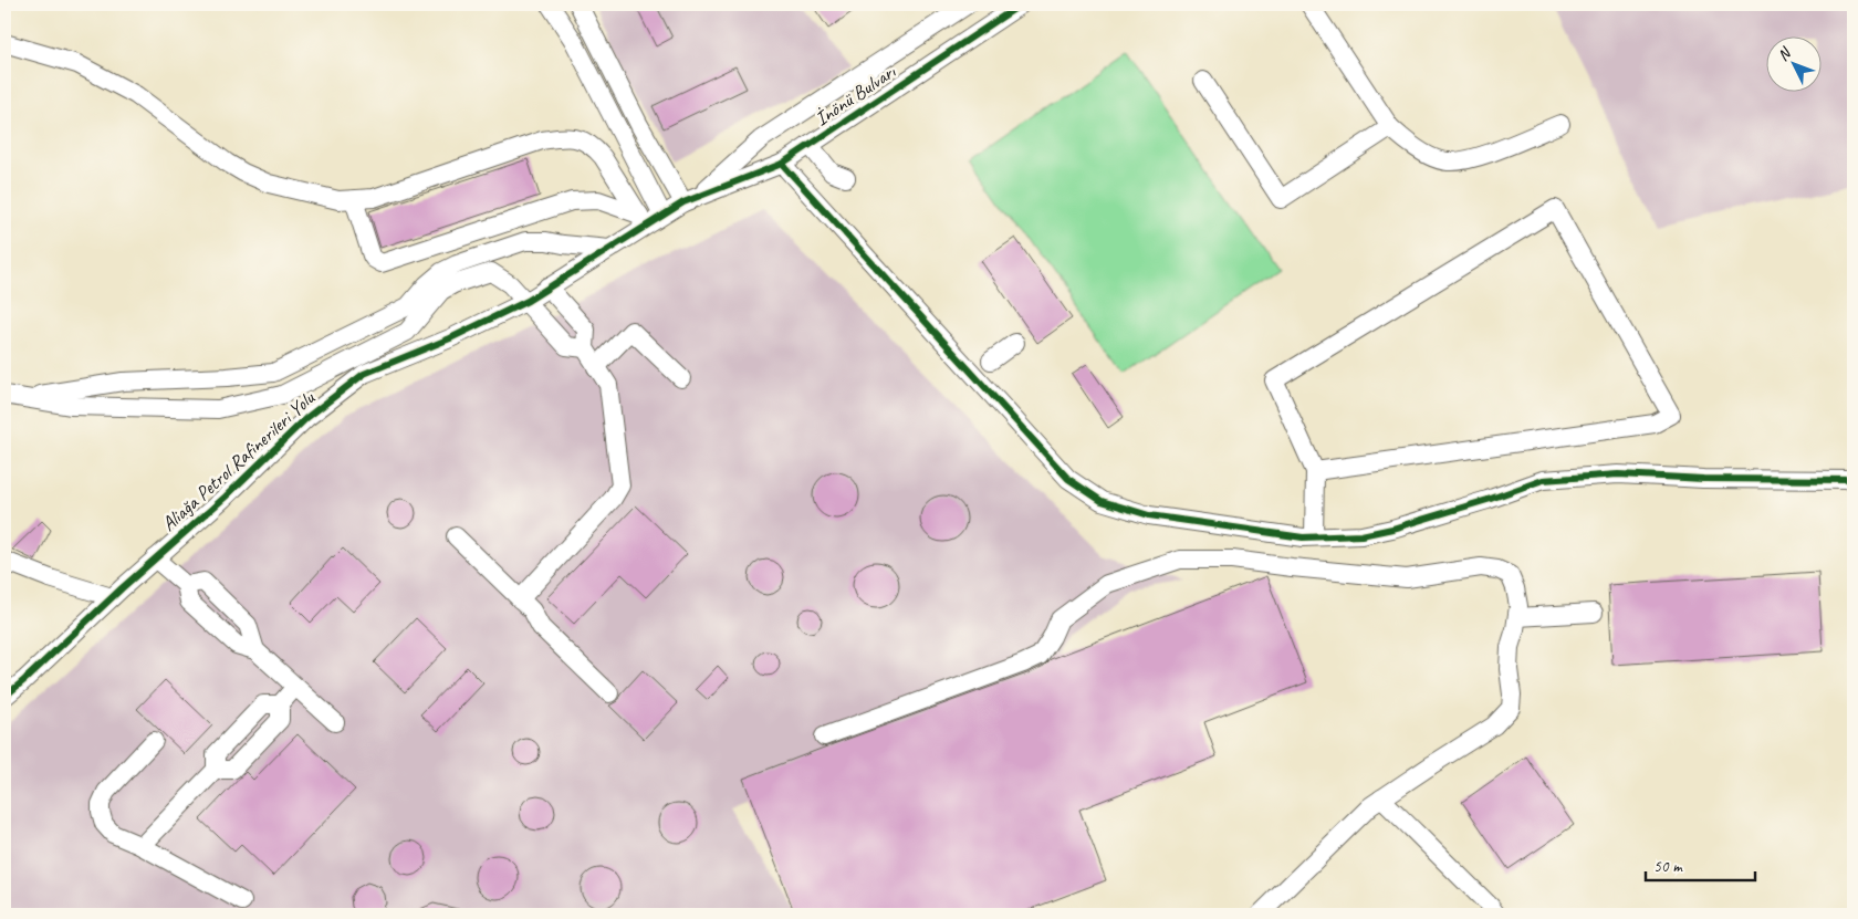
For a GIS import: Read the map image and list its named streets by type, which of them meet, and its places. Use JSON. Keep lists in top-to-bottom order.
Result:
{
  "streets": {
    "street": ["İnönü Bulvarı", "Aliağa Petrol Rafinerileri Yolu"]
  },
  "crossings": [
    ["İnönü Bulvarı", "Aliağa Petrol Rafinerileri Yolu"]
  ],
  "scale_bar": "50 m",
  "north": "top left"
}
